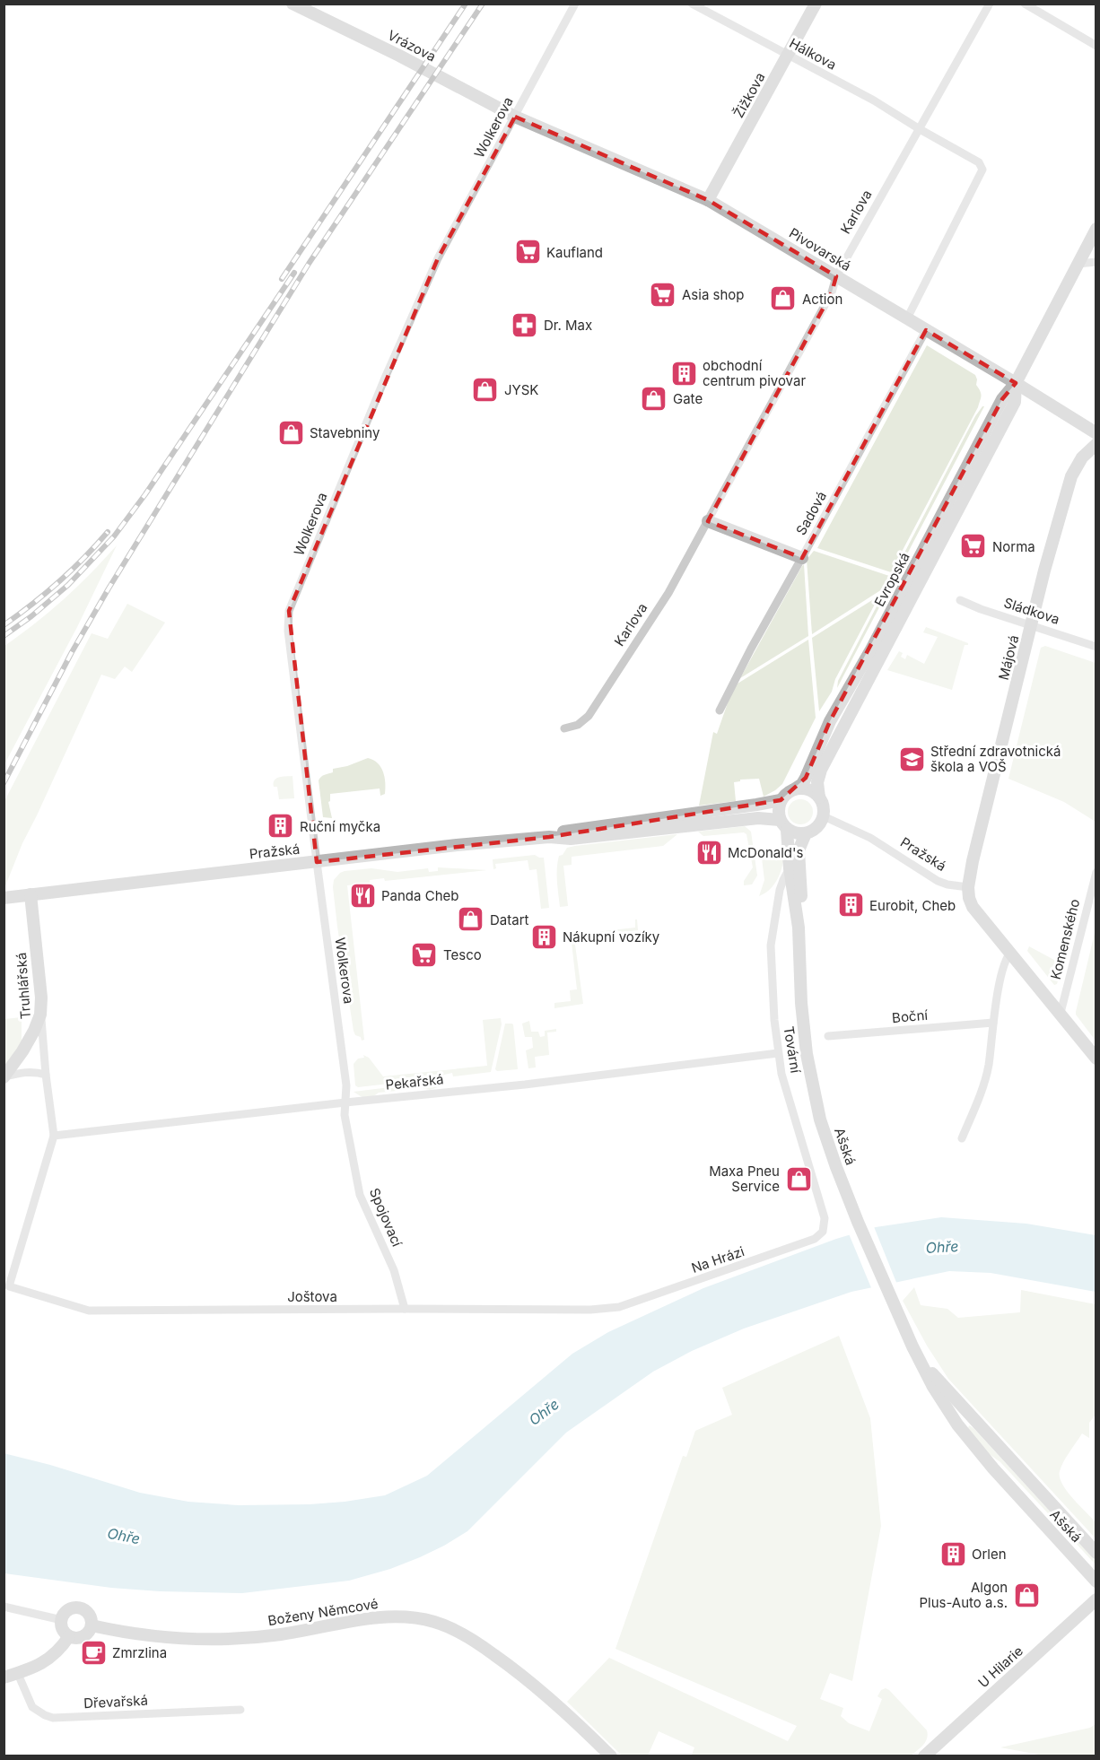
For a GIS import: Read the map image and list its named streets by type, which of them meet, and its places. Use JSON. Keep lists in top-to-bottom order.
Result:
{
  "streets": {
    "main road": [
      "Vrázova",
      "Žižkova",
      "Pivovarská",
      "Evropská",
      "Májová",
      "Pražská",
      "Truhlářská",
      "Ašská",
      "Boženy Němcové",
      "U Hilarie"
    ],
    "street": [
      "Hálkova",
      "Wolkerova",
      "Karlova",
      "Sadová",
      "Sládkova",
      "Komenského",
      "Boční",
      "Tovární",
      "Pekařská",
      "Spojovací",
      "Na Hrázi",
      "Joštova",
      "Dřevařská"
    ]
  },
  "crossings": [
    ["Vrázova", "Wolkerova"],
    ["Vrázova", "Pivovarská"],
    ["Hálkova", "Žižkova"],
    ["Hálkova", "Karlova"],
    ["Žižkova", "Pivovarská"],
    ["Wolkerova", "Pivovarská"],
    ["Wolkerova", "Pražská"],
    ["Wolkerova", "Pekařská"],
    ["Wolkerova", "Spojovací"],
    ["Karlova", "Pivovarská"],
    ["Pivovarská", "Sadová"],
    ["Pivovarská", "Evropská"],
    ["Evropská", "Pražská"],
    ["Evropská", "Ašská"],
    ["Sládkova", "Májová"],
    ["Májová", "Pražská"],
    ["Pražská", "Truhlářská"],
    ["Pražská", "Ašská"],
    ["Truhlářská", "Pekařská"],
    ["Truhlářská", "Joštova"],
    ["Tovární", "Pekařská"],
    ["Tovární", "Ašská"],
    ["Tovární", "Na Hrázi"],
    ["Pekařská", "Spojovací"],
    ["Spojovací", "Joštova"],
    ["Na Hrázi", "Joštova"]
  ],
  "water": ["Ohře"],
  "places": {
    "supermarket": [
      "Kaufland",
      "Asia shop",
      "Norma",
      "Tesco"
    ],
    "shop": [
      "Action",
      "JYSK",
      "Gate",
      "Stavebniny",
      "Datart",
      "Maxa Pneu Service",
      "Algon Plus-Auto a.s."
    ],
    "pharmacy": ["Dr. Max"],
    "building": [
      "obchodní centrum pivovar",
      "Ruční myčka",
      "Eurobit, Cheb",
      "Nákupní vozíky",
      "Orlen"
    ],
    "school or university": ["Střední zdravotnická škola a VOŠ"],
    "restaurant": ["McDonald's", "Panda Cheb"],
    "cafe": ["Zmrzlina"]
  }
}
